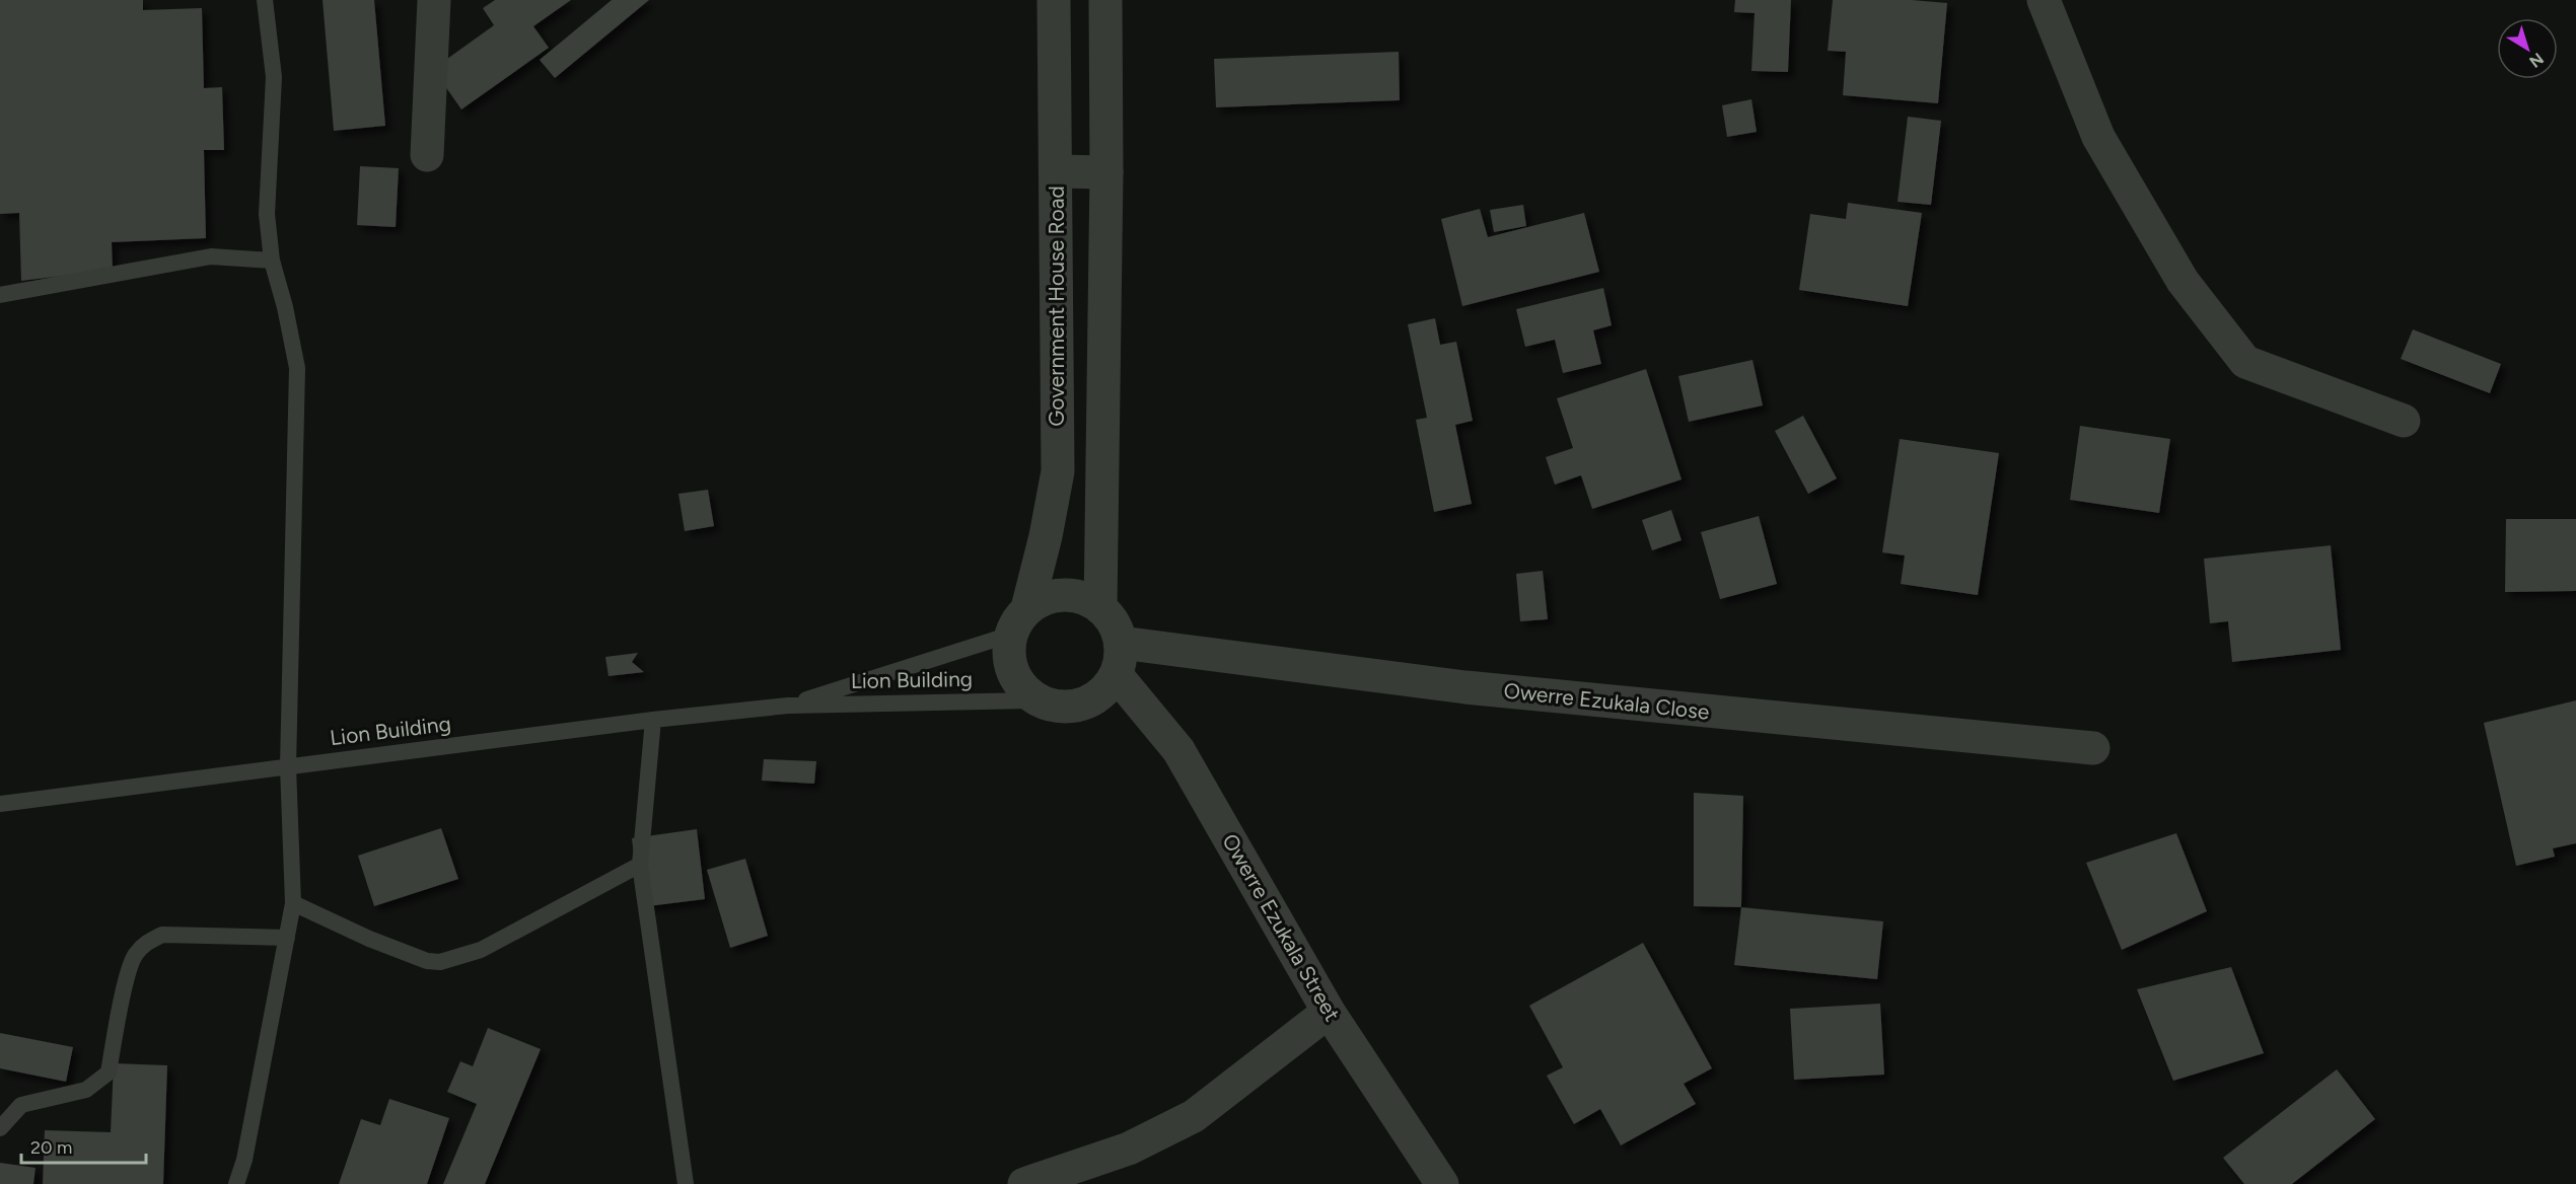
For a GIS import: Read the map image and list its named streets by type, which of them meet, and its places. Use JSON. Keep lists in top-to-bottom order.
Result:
{
  "streets": {
    "street": ["Government House Road", "Owerre Ezukala Close", "Owerre Ezukala Street"],
    "lane": ["Lion Building"]
  },
  "crossings": [
    ["Government House Road", "Lion Building"],
    ["Government House Road", "Owerre Ezukala Close"],
    ["Government House Road", "Owerre Ezukala Street"],
    ["Lion Building", "Owerre Ezukala Close"],
    ["Lion Building", "Owerre Ezukala Street"],
    ["Owerre Ezukala Close", "Owerre Ezukala Street"]
  ],
  "scale_bar": "20 m",
  "north": "bottom right"
}
